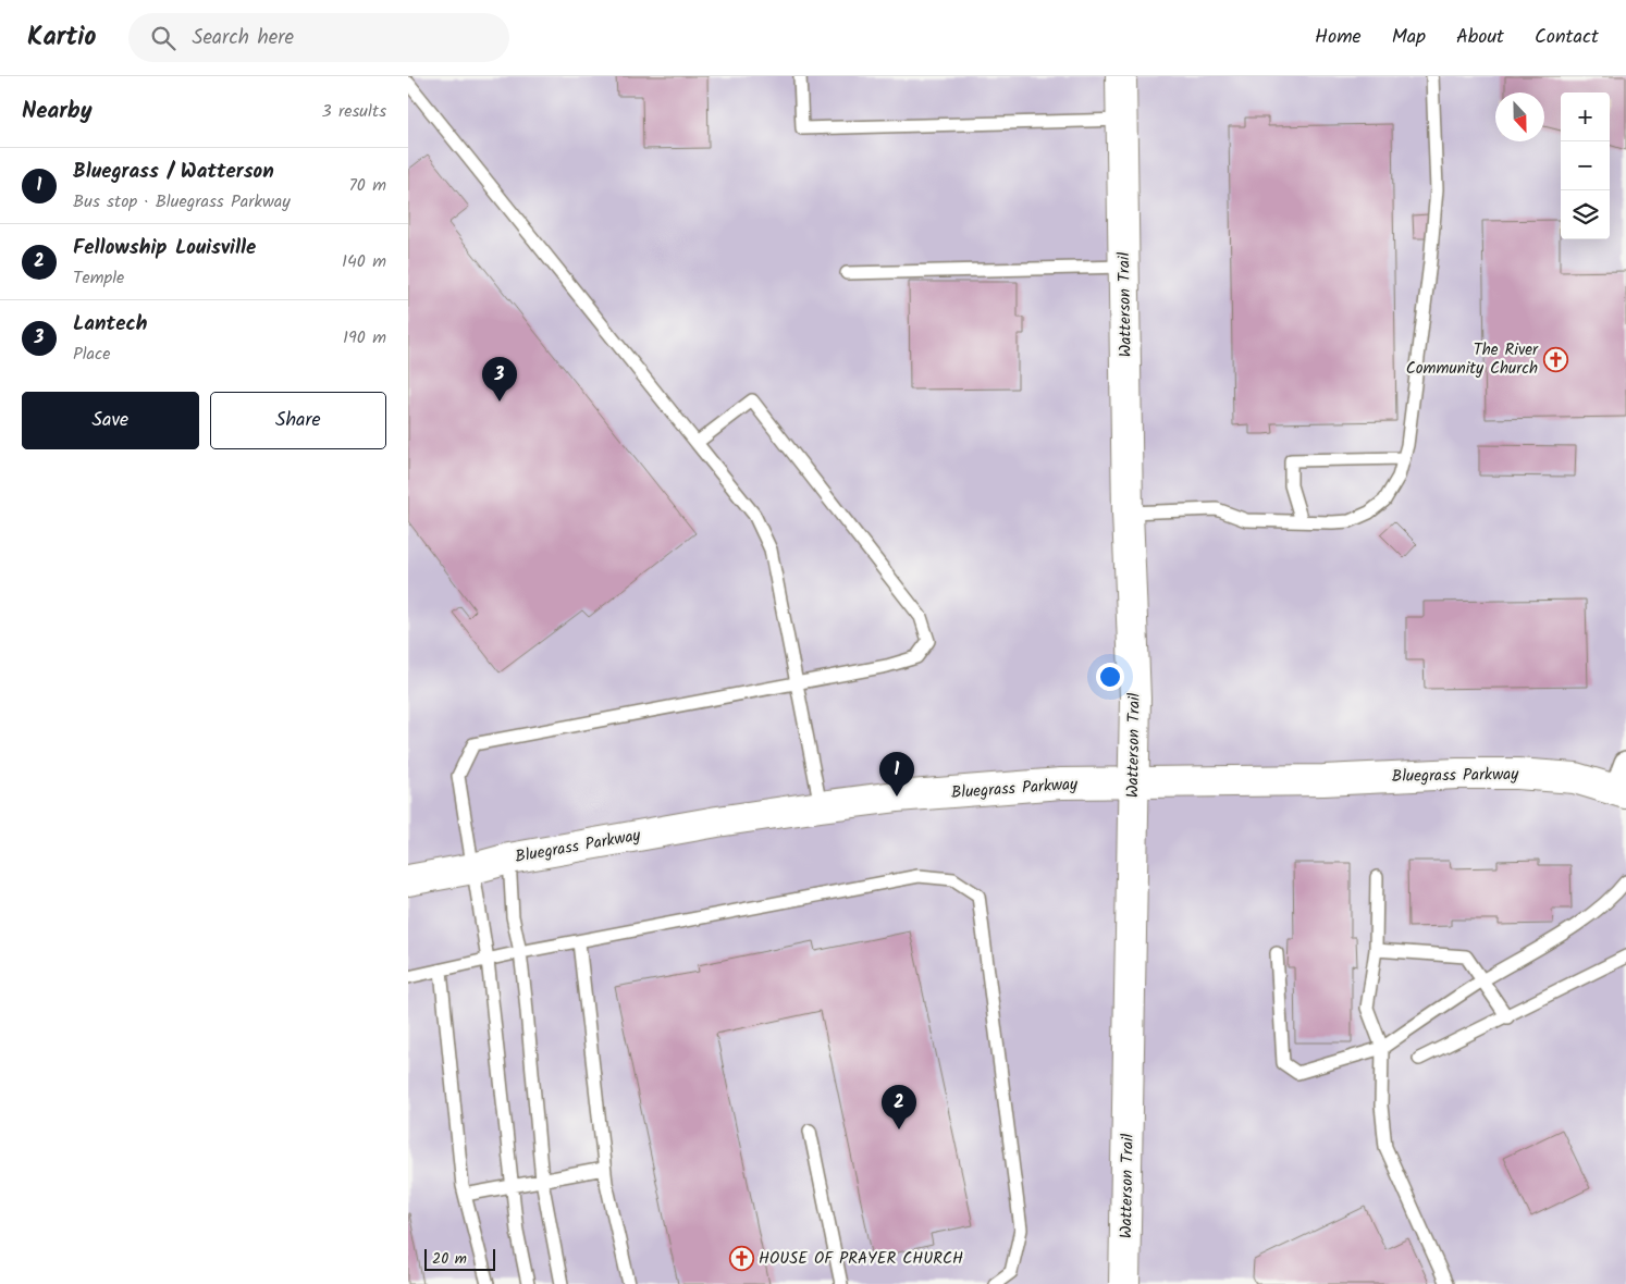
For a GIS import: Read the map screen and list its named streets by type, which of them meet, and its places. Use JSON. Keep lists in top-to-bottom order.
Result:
{
  "streets": {
    "street": ["Watterson Trail", "Bluegrass Parkway"]
  },
  "crossings": [
    ["Watterson Trail", "Bluegrass Parkway"]
  ],
  "places": {
    "church": ["The River Community Church", "HOUSE OF PRAYER CHURCH"]
  },
  "scale_bar": "20 m",
  "north": "bottom",
  "page": {
    "header": "Kartio",
    "search": "Search here",
    "nav": [
      "Home",
      "Map",
      "About",
      "Contact"
    ],
    "heading": ["Nearby", "3 results"],
    "map_buttons": ["+", "−"],
    "list": [
      {
        "mark": "1",
        "name": "Bluegrass / Watterson",
        "note": "Bus stop · Bluegrass Parkway",
        "value": "70 m"
      },
      {
        "mark": "2",
        "name": "Fellowship Louisville",
        "note": "Temple",
        "value": "140 m"
      },
      {
        "mark": "3",
        "name": "Lantech",
        "note": "Place",
        "value": "190 m"
      }
    ],
    "pins": ["3", "1", "2"],
    "buttons": ["Save", "Share"],
    "scale": "20 m"
  }
}
